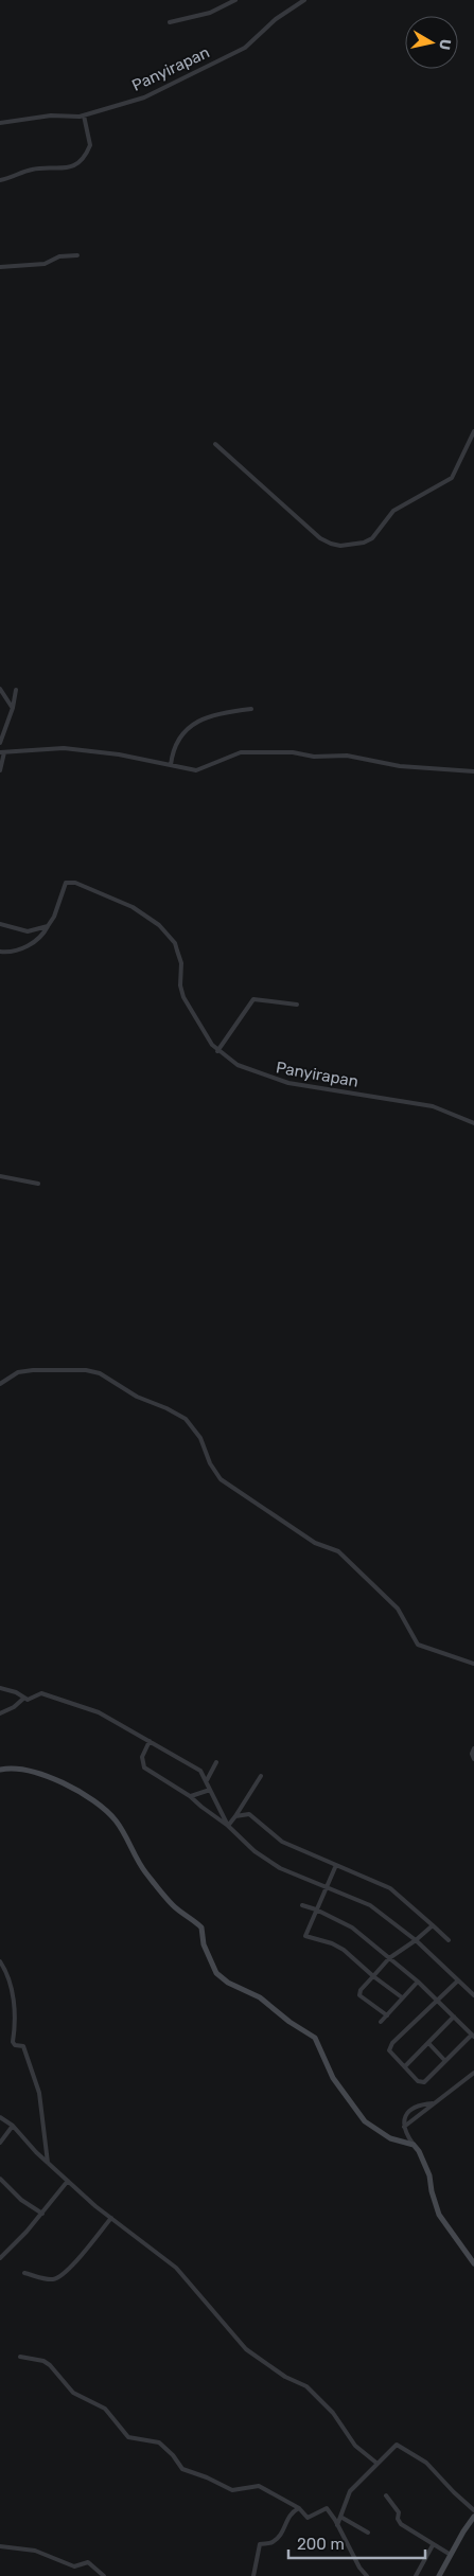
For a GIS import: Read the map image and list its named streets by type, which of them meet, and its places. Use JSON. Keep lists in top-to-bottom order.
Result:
{
  "streets": {
    "street": ["Panyirapan"]
  },
  "scale_bar": "200 m",
  "north": "right"
}
